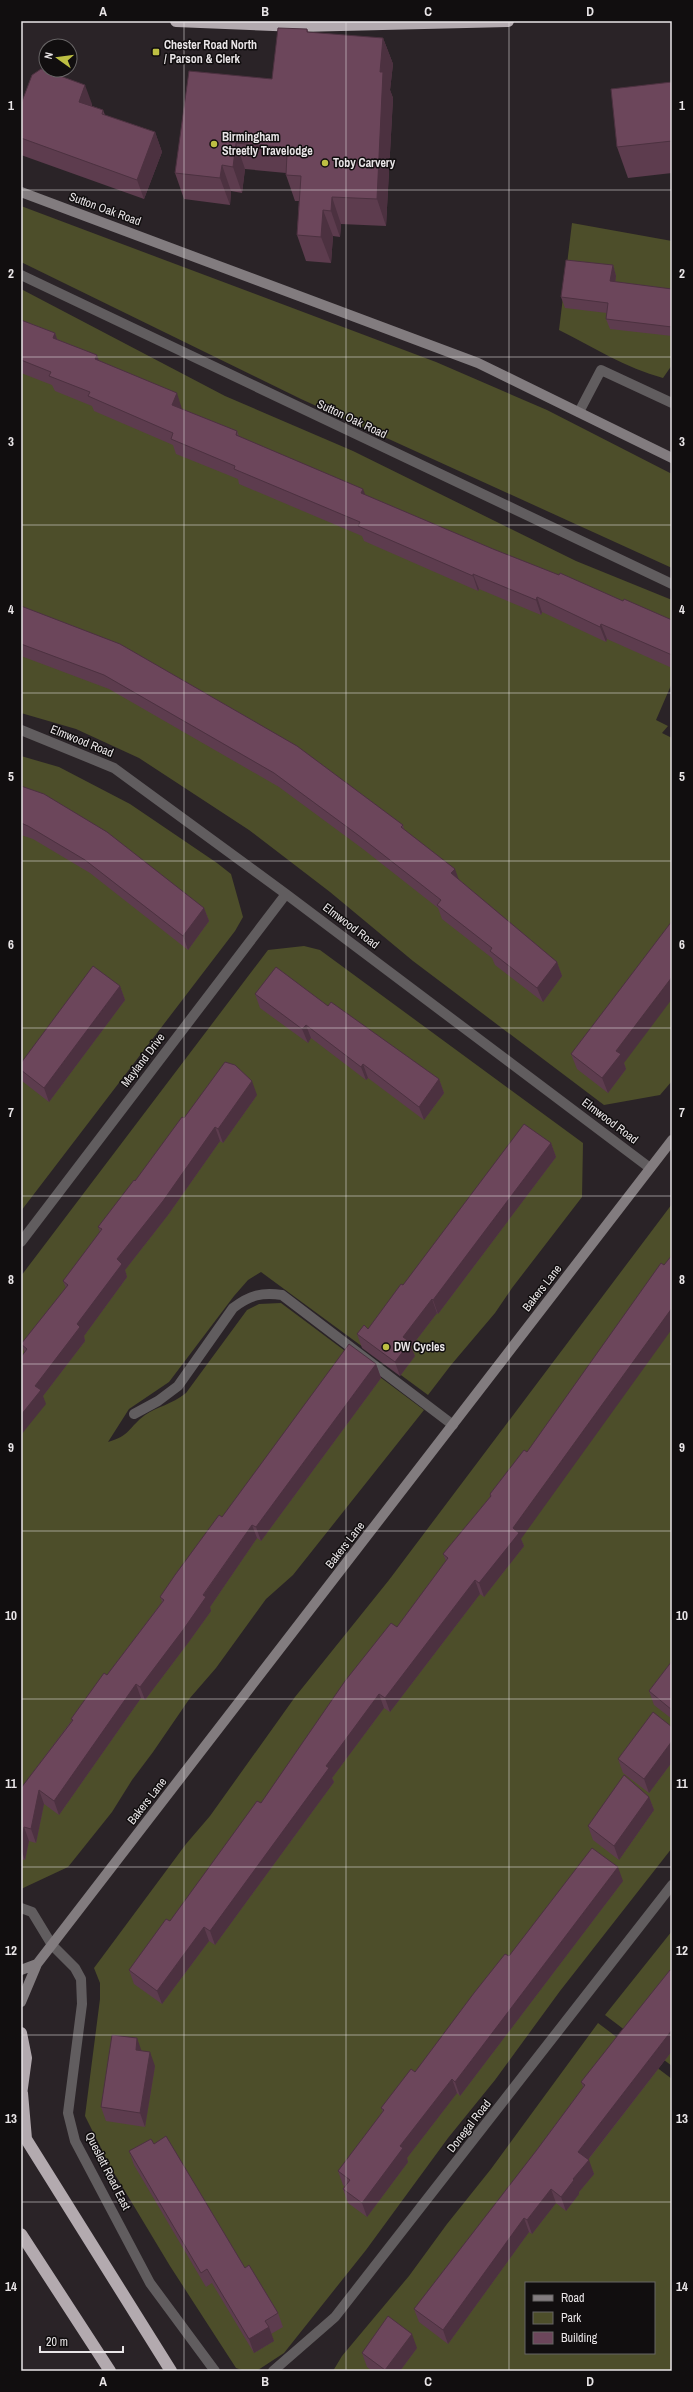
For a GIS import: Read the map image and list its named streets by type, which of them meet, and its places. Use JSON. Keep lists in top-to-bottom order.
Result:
{
  "streets": {
    "street": [
      "Sutton Oak Road",
      "Elmwood Road",
      "Mayland Drive",
      "Bakers Lane",
      "Donegal Road",
      "Queslett Road East"
    ]
  },
  "crossings": [
    ["Elmwood Road", "Mayland Drive"],
    ["Elmwood Road", "Bakers Lane"],
    ["Bakers Lane", "Queslett Road East"]
  ],
  "places": {
    "transit": ["Chester Road North / Parson & Clerk"],
    "other": ["Birmingham Streetly Travelodge", "Toby Carvery", "DW Cycles"]
  },
  "legend": ["Road", "Park", "Building"],
  "scale_bar": "20 m",
  "north": "left",
  "grid": {
    "columns": [
      "A",
      "B",
      "C",
      "D"
    ],
    "rows": [
      "1",
      "2",
      "3",
      "4",
      "5",
      "6",
      "7",
      "8",
      "9",
      "10",
      "11",
      "12",
      "13",
      "14"
    ]
  }
}
